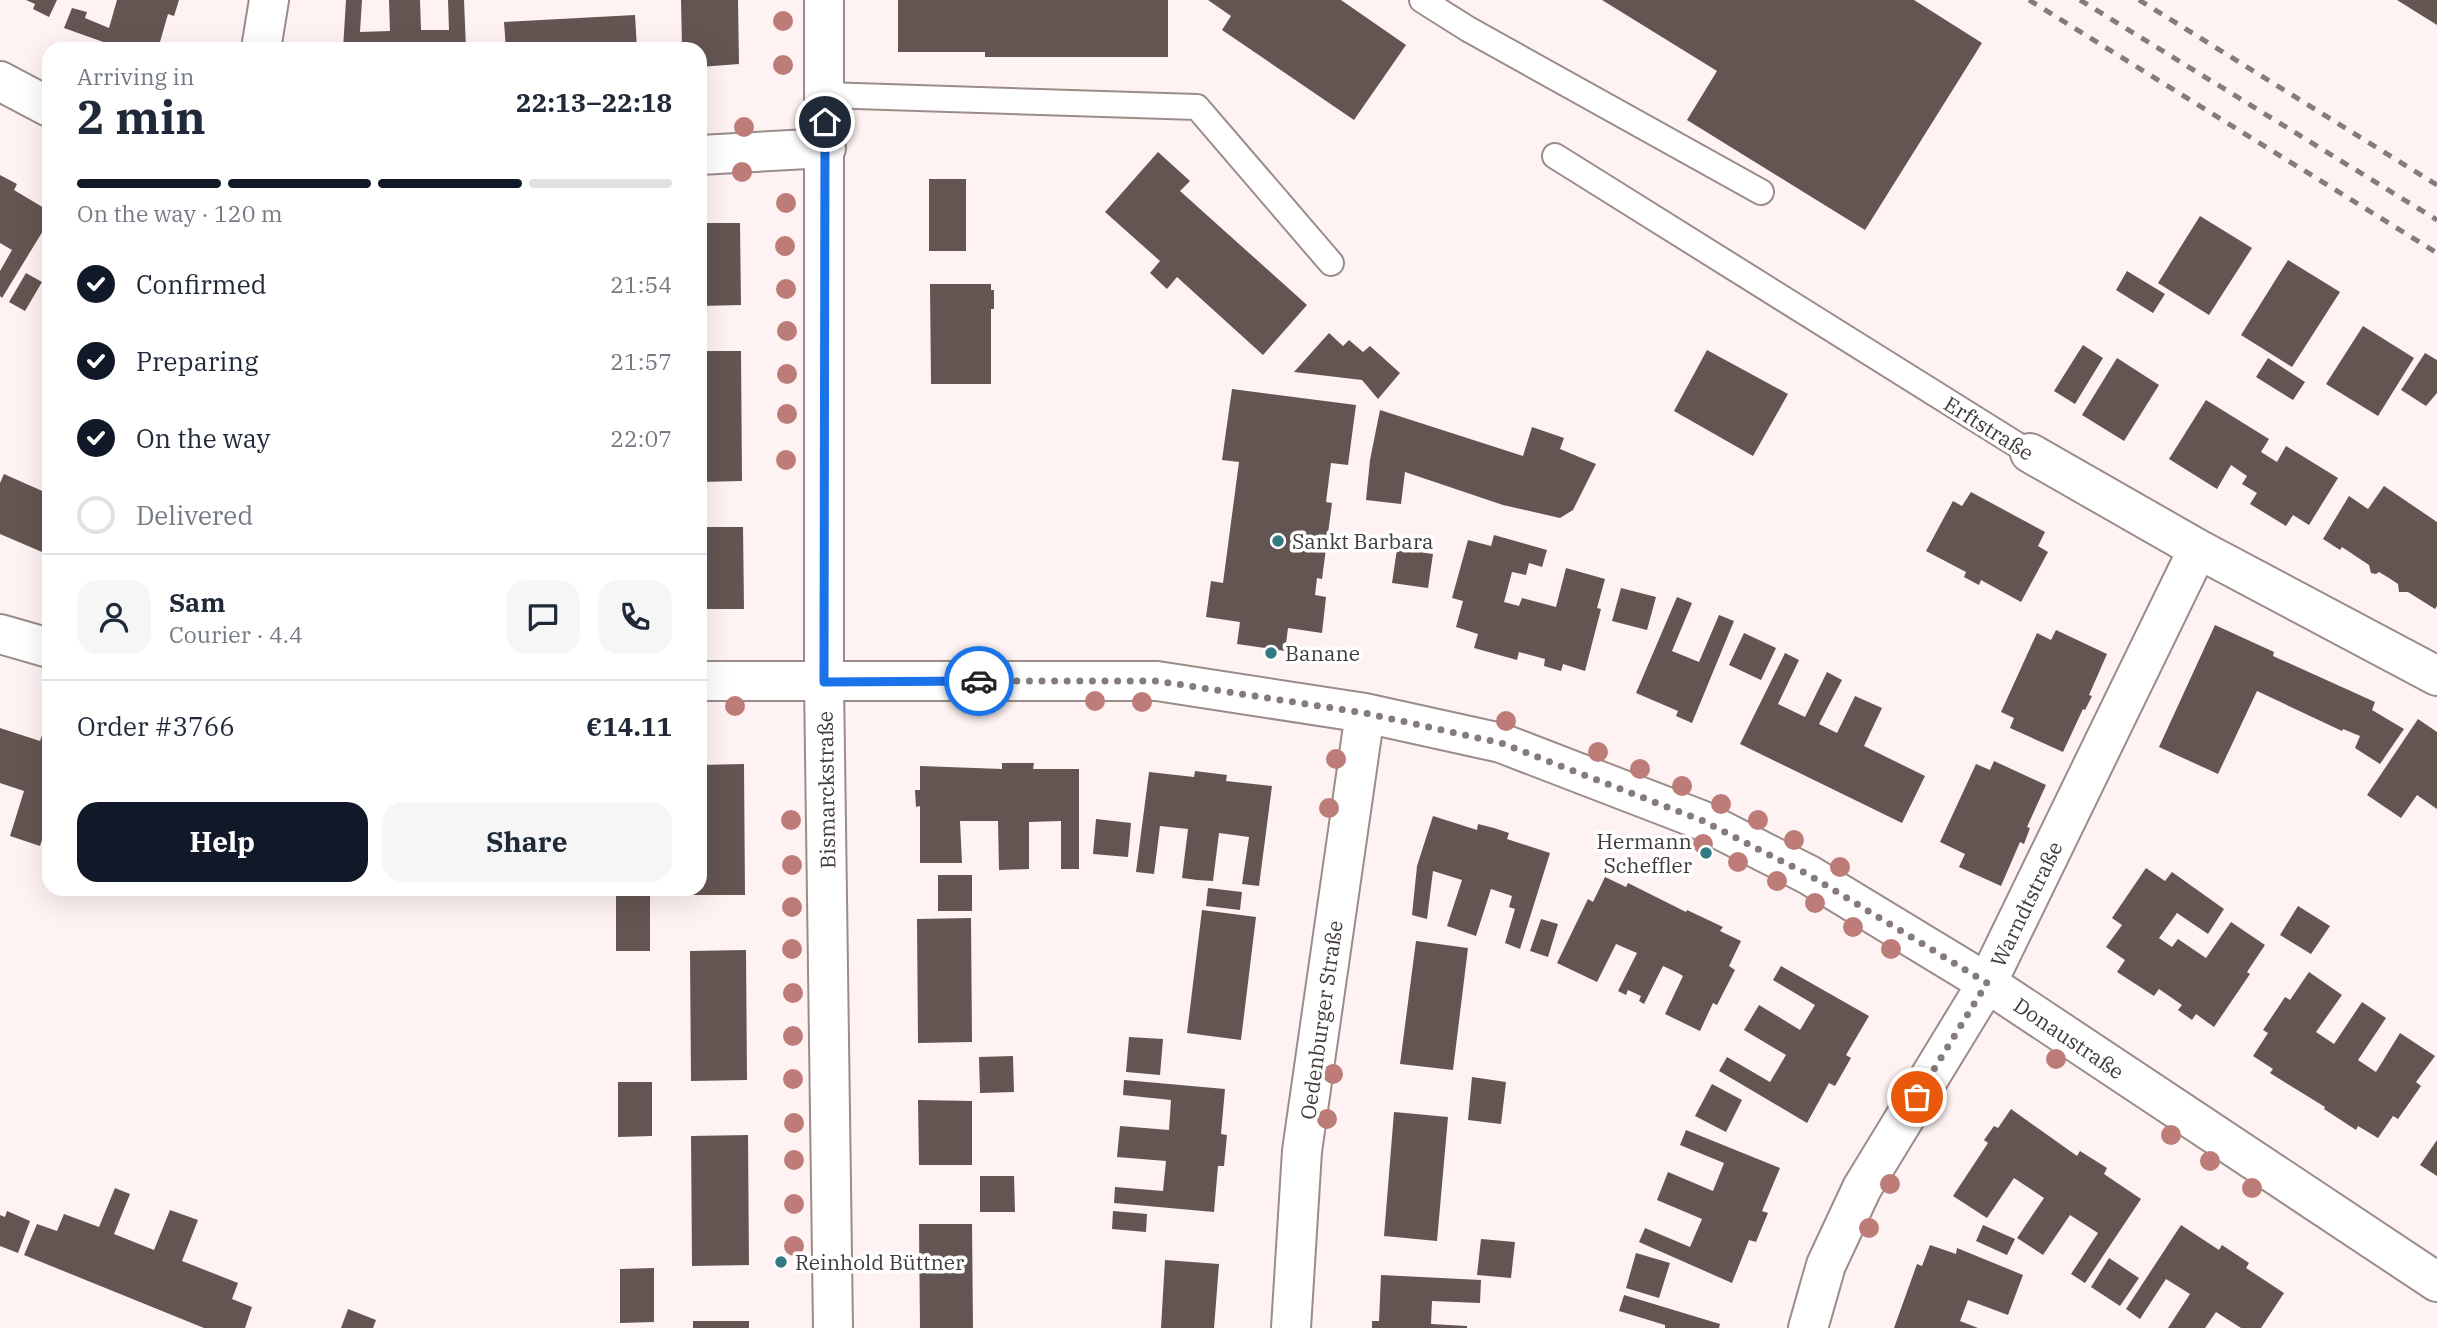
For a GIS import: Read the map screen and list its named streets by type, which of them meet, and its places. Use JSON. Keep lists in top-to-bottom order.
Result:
{
  "streets": {
    "street": [
      "Erftstraße",
      "Bismarckstraße",
      "Warndtstraße",
      "Oedenburger Straße",
      "Donaustraße"
    ]
  },
  "crossings": [
    ["Erftstraße", "Warndtstraße"],
    ["Bismarckstraße", "Donaustraße"],
    ["Warndtstraße", "Donaustraße"],
    ["Oedenburger Straße", "Donaustraße"]
  ],
  "places": [
    "Sankt Barbara",
    "Banane",
    "Hermann Scheffler",
    "Reinhold Büttner"
  ],
  "page": {
    "heading": ["2 min", "Arriving in", "22:13–22:18"],
    "panel": [
      "Sam",
      "Courier · 4.4",
      "Order #3766",
      "€14.11"
    ],
    "bar": "On the way · 120 m",
    "list": [
      ["Confirmed", "21:54"],
      ["Preparing", "21:57"],
      ["On the way", "22:07"],
      "Delivered"
    ],
    "buttons": ["Help", "Share"]
  }
}
